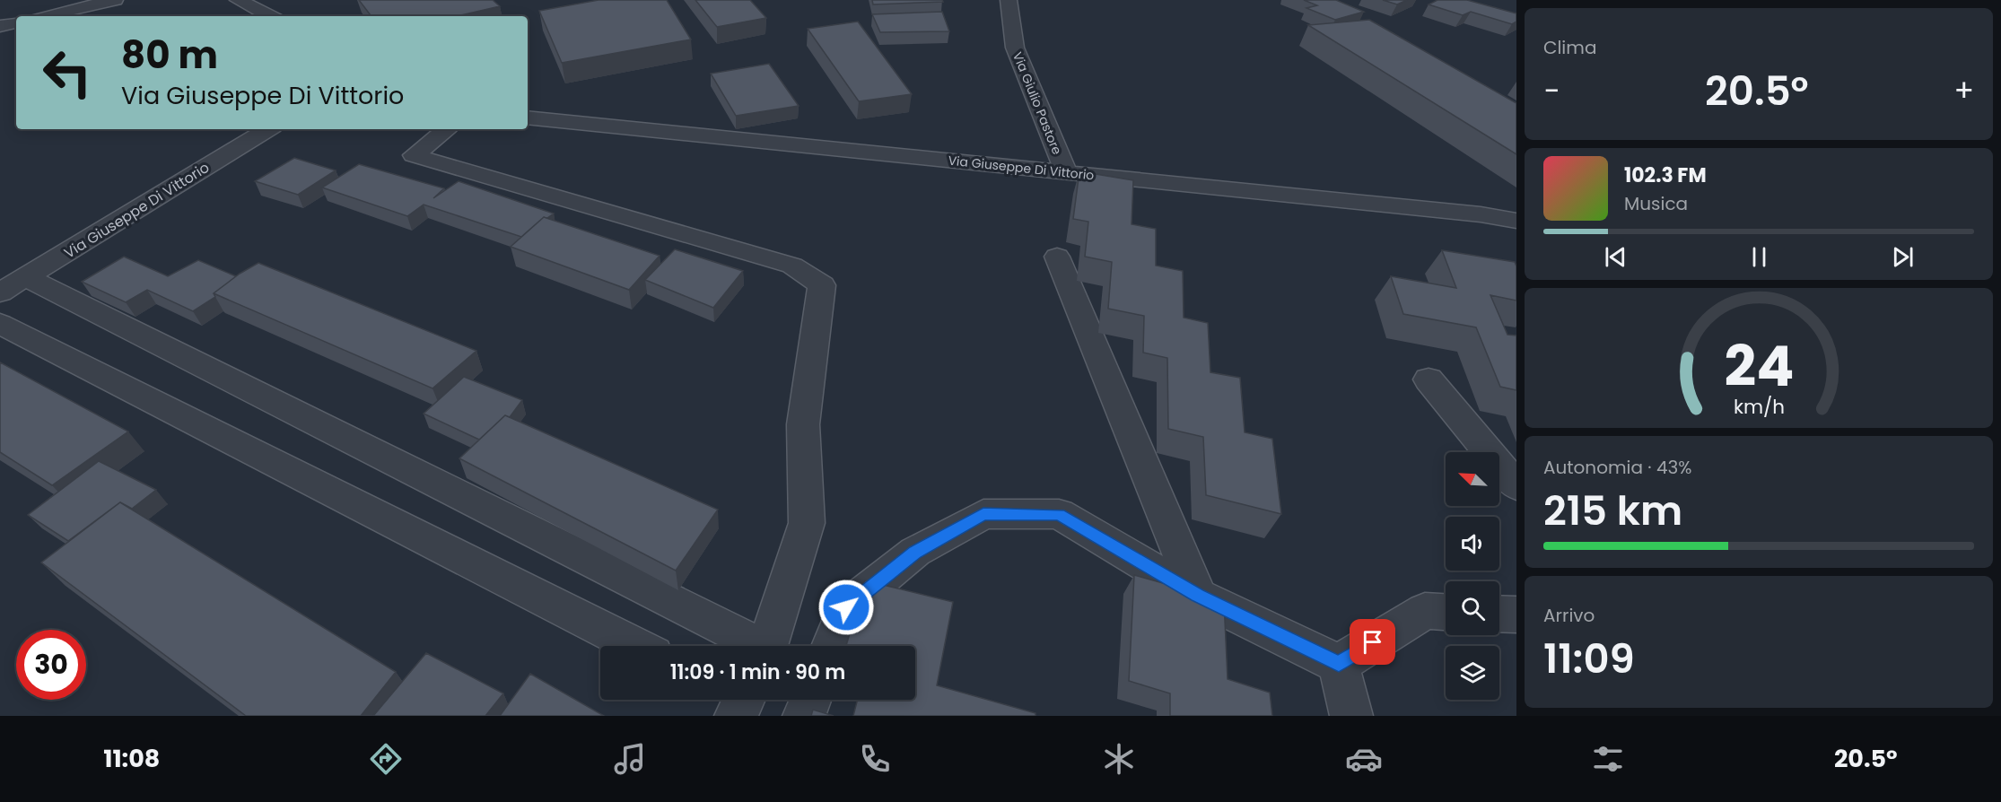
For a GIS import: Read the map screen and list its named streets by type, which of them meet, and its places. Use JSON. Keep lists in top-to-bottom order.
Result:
{
  "streets": {
    "street": ["Via Giulio Pastore", "Via Giuseppe Di Vittorio"]
  },
  "crossings": [
    ["Via Giulio Pastore", "Via Giuseppe Di Vittorio"]
  ],
  "north": "top left",
  "page": {
    "tile": [
      "Clima",
      ["Autonomia · 43%", "215 km"],
      ["Arrivo", "11:09"]
    ],
    "turn": ["80 m", "Via Giuseppe Di Vittorio"],
    "heat": ["−", "20.5°", "+"],
    "song": ["102.3 FM", "Musica"],
    "limit": "30",
    "trip": "11:09 · 1 min · 90 m",
    "tabs": ["11:08", "20.5°"],
    "gauge": ["24", "km/h"]
  }
}
